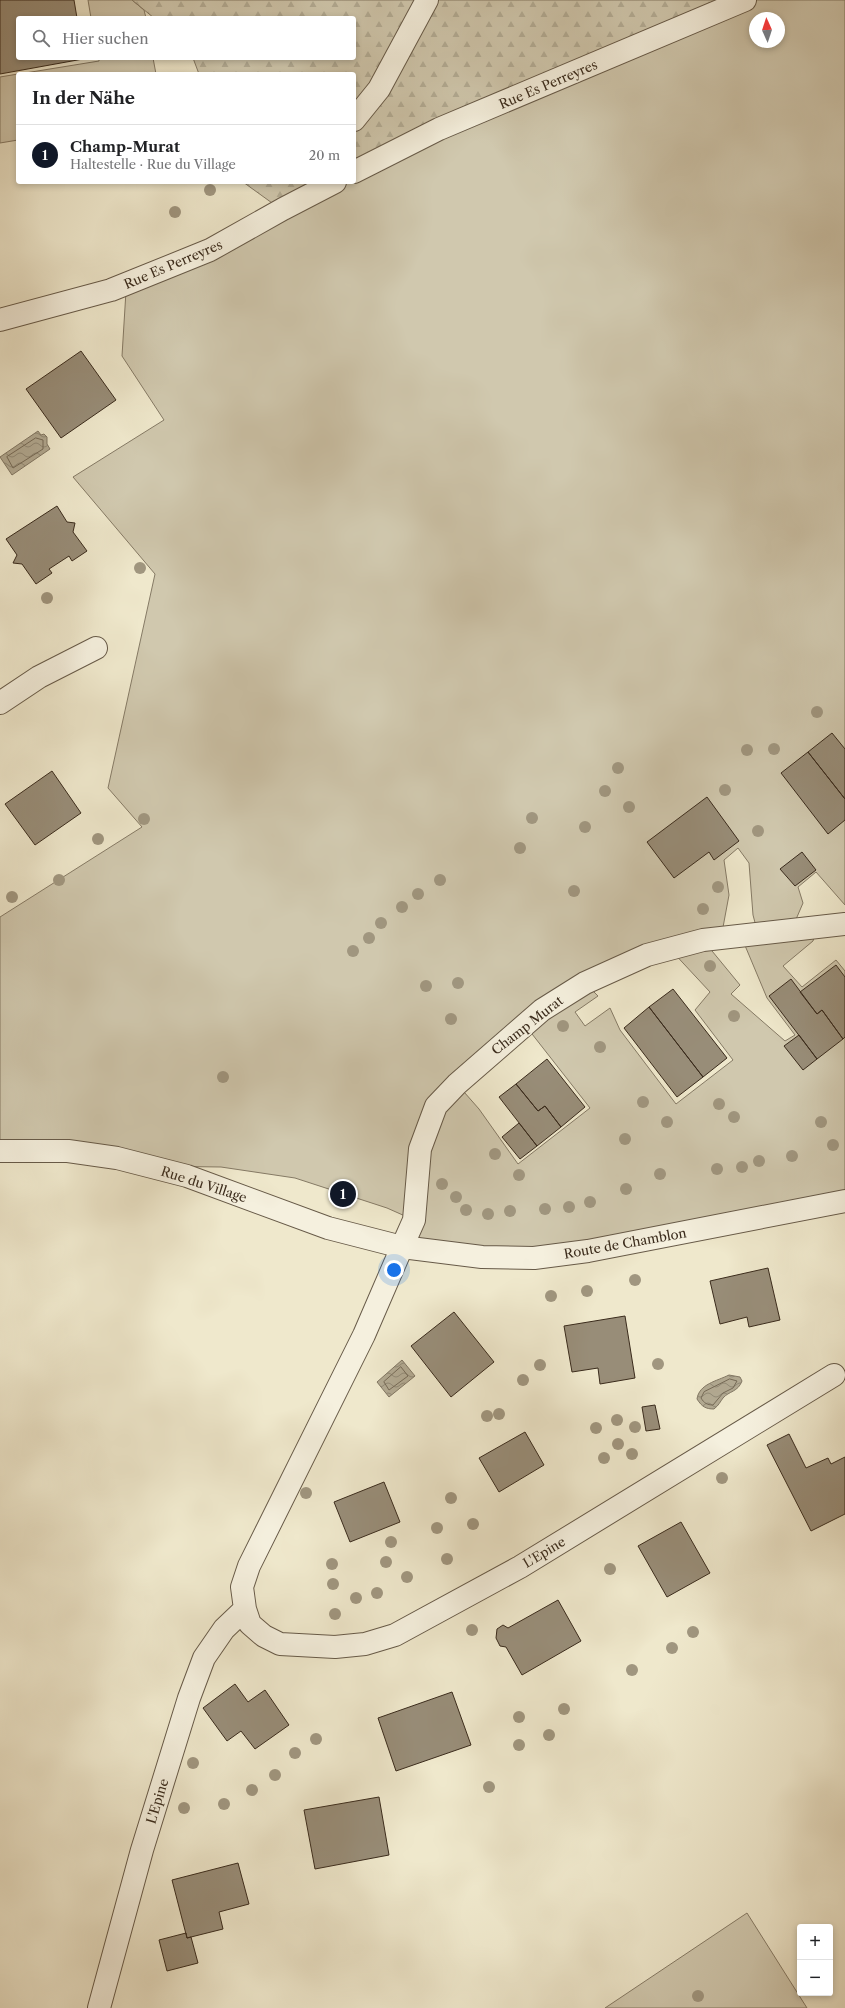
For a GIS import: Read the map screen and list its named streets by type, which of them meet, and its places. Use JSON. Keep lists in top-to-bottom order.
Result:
{
  "streets": {
    "street": [
      "Rue Es Perreyres",
      "Champ Murat",
      "Rue du Village",
      "Route de Chamblon",
      "L'Epine"
    ]
  },
  "crossings": [
    ["Champ Murat", "Rue du Village"],
    ["Champ Murat", "Route de Chamblon"],
    ["Champ Murat", "L'Epine"],
    ["Rue du Village", "Route de Chamblon"],
    ["Rue du Village", "L'Epine"],
    ["Route de Chamblon", "L'Epine"]
  ],
  "north": "top",
  "page": {
    "search": "Hier suchen",
    "heading": "In der Nähe",
    "list": [
      {
        "mark": "1",
        "name": "Champ-Murat",
        "note": "Haltestelle · Rue du Village",
        "value": "20 m"
      }
    ],
    "pins": "1",
    "map_buttons": ["+", "−"]
  }
}
